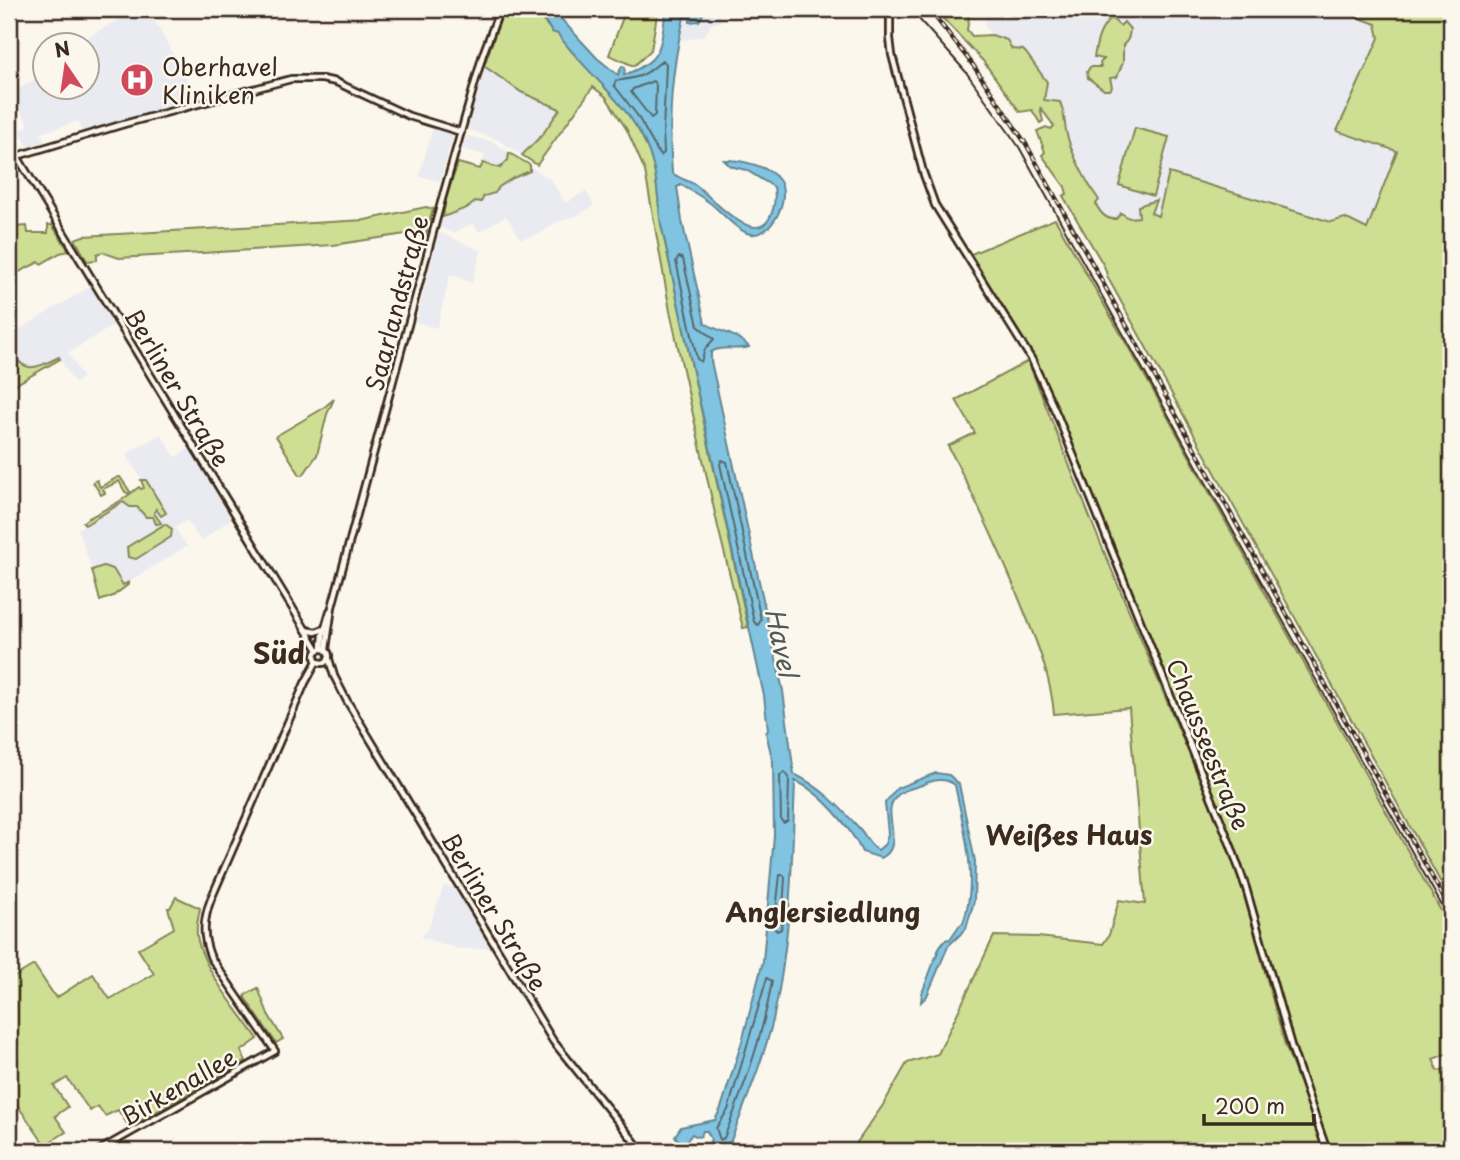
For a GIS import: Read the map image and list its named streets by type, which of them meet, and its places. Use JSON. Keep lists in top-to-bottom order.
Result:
{
  "streets": {
    "street": [
      "Saarlandstraße",
      "Berliner Straße",
      "Chausseestraße",
      "Birkenallee"
    ]
  },
  "crossings": [
    ["Saarlandstraße", "Berliner Straße"]
  ],
  "districts": ["Süd", "Weißes Haus", "Anglersiedlung"],
  "water": ["Havel"],
  "places": {
    "hospital": ["Oberhavel Kliniken"]
  },
  "scale_bar": "200 m",
  "north": "top"
}
